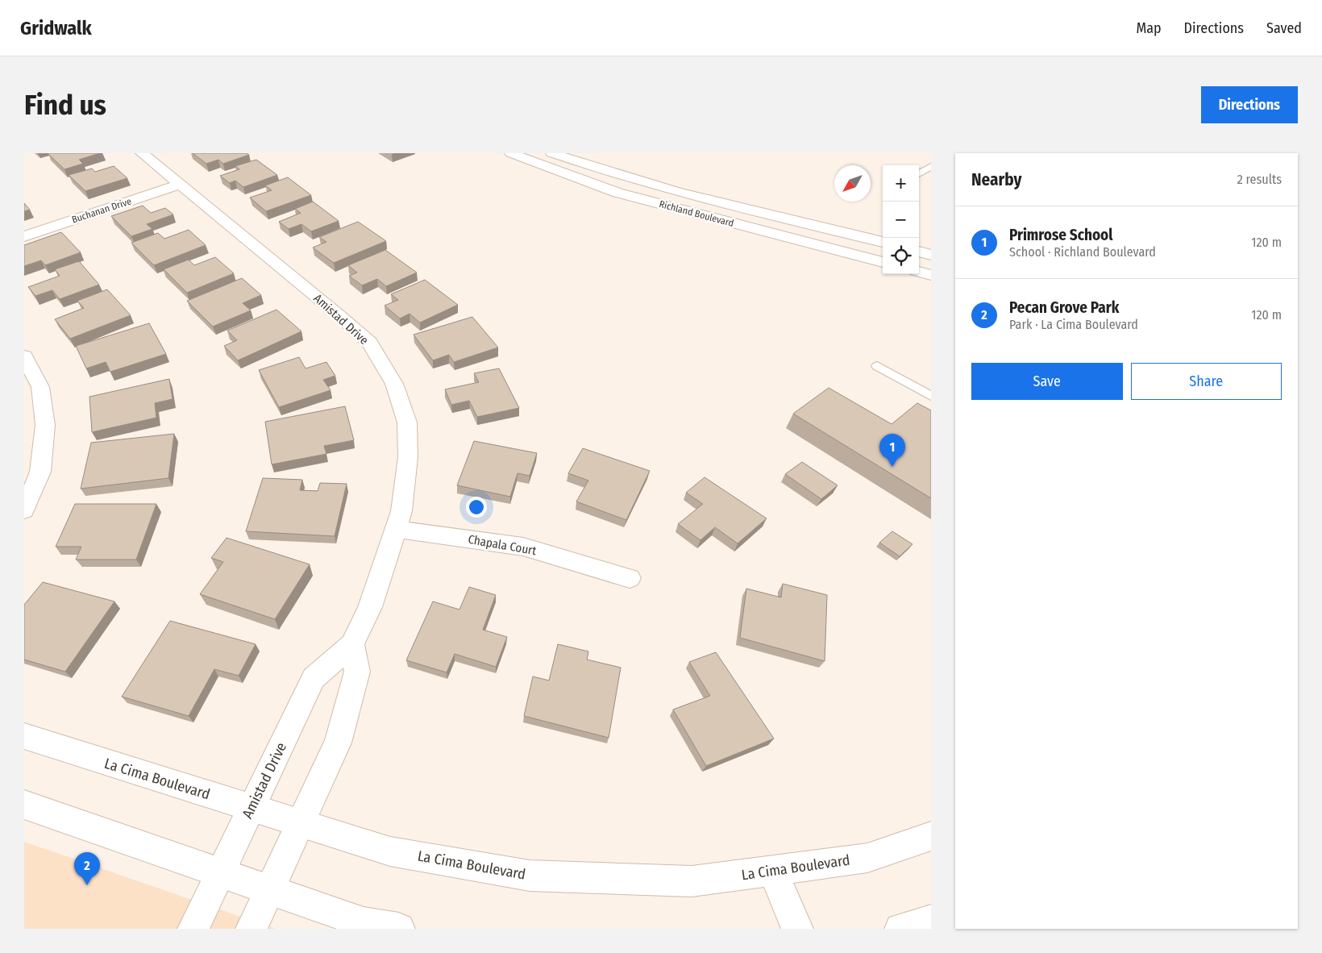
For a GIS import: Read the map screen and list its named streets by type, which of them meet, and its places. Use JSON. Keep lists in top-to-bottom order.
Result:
{
  "streets": {
    "street": [
      "Buchanan Drive",
      "Richland Boulevard",
      "Amistad Drive",
      "Chapala Court",
      "La Cima Boulevard"
    ]
  },
  "crossings": [
    ["Buchanan Drive", "Amistad Drive"],
    ["Amistad Drive", "Chapala Court"],
    ["Amistad Drive", "La Cima Boulevard"]
  ],
  "north": "bottom left",
  "page": {
    "header": "Gridwalk",
    "nav": ["Map", "Directions", "Saved"],
    "buttons": [
      "Directions",
      ["Save", "Share"]
    ],
    "title": "Find us",
    "heading": ["Nearby", "2 results"],
    "map_buttons": ["+", "−"],
    "list": [
      {
        "mark": "1",
        "name": "Primrose School",
        "note": "School · Richland Boulevard",
        "value": "120 m"
      },
      {
        "mark": "2",
        "name": "Pecan Grove Park",
        "note": "Park · La Cima Boulevard",
        "value": "120 m"
      }
    ],
    "pins": ["1", "2"]
  }
}
